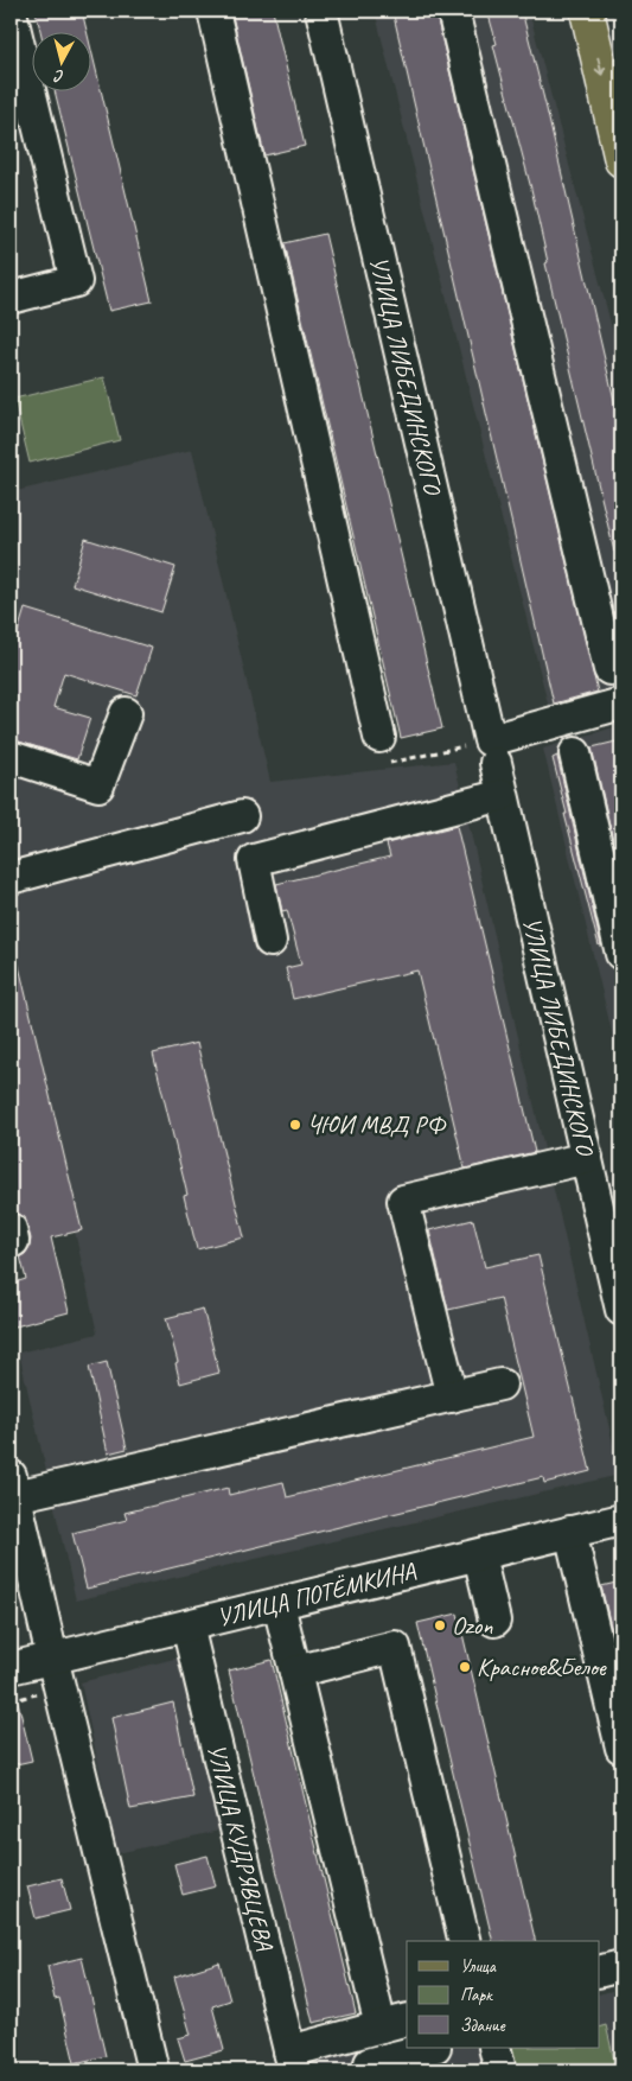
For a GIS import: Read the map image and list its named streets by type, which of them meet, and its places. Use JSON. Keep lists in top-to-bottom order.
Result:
{
  "streets": {
    "street": ["УЛИЦА ЛИБЕДИНСКОГО", "УЛИЦА ПОТЁМКИНА", "УЛИЦА КУДРЯВЦЕВА"]
  },
  "crossings": [
    ["УЛИЦА ПОТЁМКИНА", "УЛИЦА КУДРЯВЦЕВА"]
  ],
  "places": ["ЧЮИ МВД РФ", "Ozon", "Красное&Белое"],
  "legend": ["Улица", "Парк", "Здание"],
  "north": "bottom"
}
